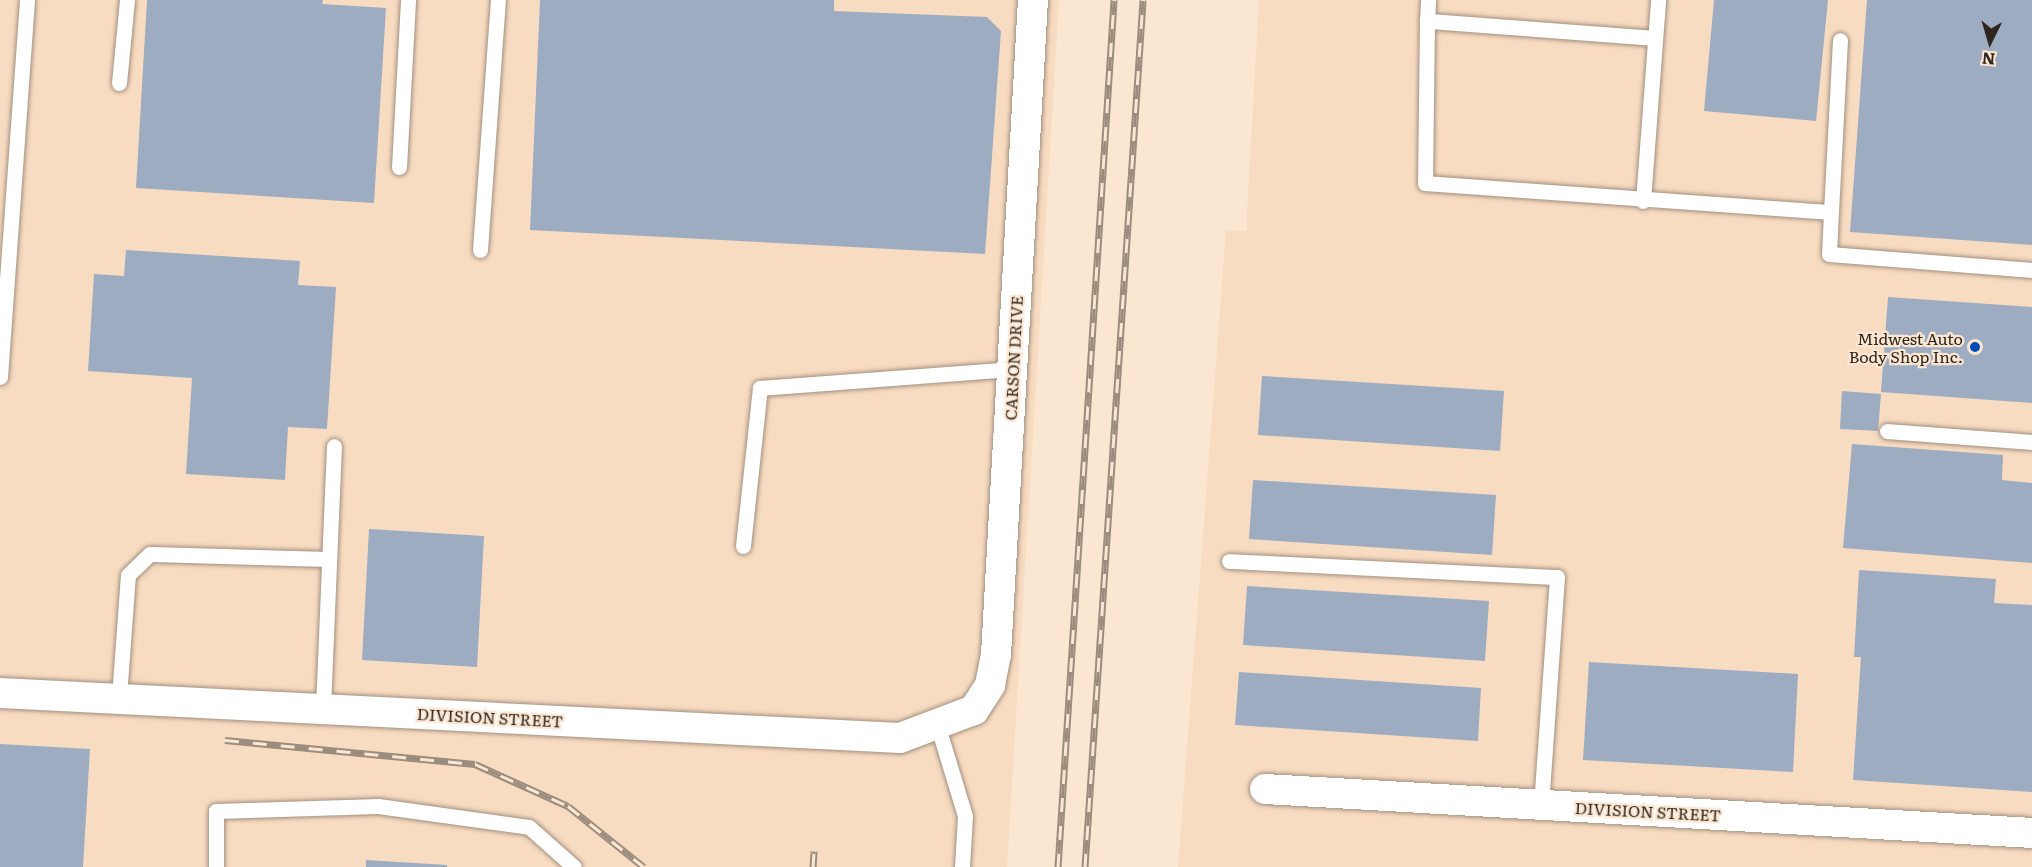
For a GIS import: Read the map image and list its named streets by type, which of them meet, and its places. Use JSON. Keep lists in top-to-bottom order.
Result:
{
  "streets": {
    "street": ["CARSON DRIVE", "DIVISION STREET"]
  },
  "crossings": [
    ["CARSON DRIVE", "DIVISION STREET"]
  ],
  "places": ["Midwest Auto Body Shop Inc."],
  "north": "bottom"
}
